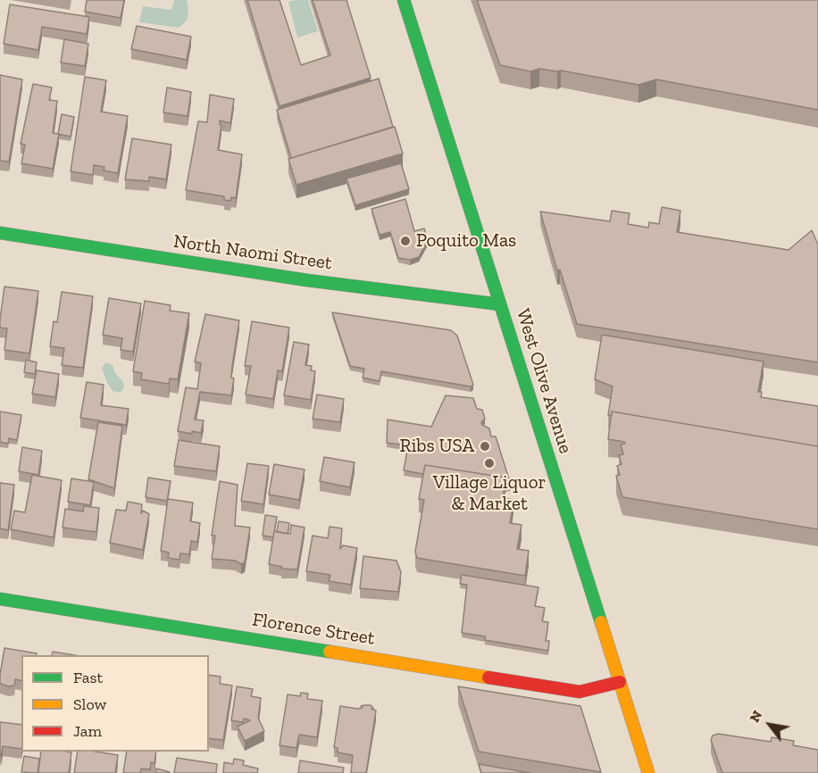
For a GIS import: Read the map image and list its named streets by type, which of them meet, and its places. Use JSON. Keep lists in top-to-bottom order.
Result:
{
  "streets": {
    "street": ["North Naomi Street", "West Olive Avenue", "Florence Street"]
  },
  "crossings": [
    ["North Naomi Street", "West Olive Avenue"],
    ["West Olive Avenue", "Florence Street"]
  ],
  "places": ["Poquito Mas", "Ribs USA", "Village Liquor & Market"],
  "legend": ["Fast", "Slow", "Jam"],
  "north": "top left"
}
